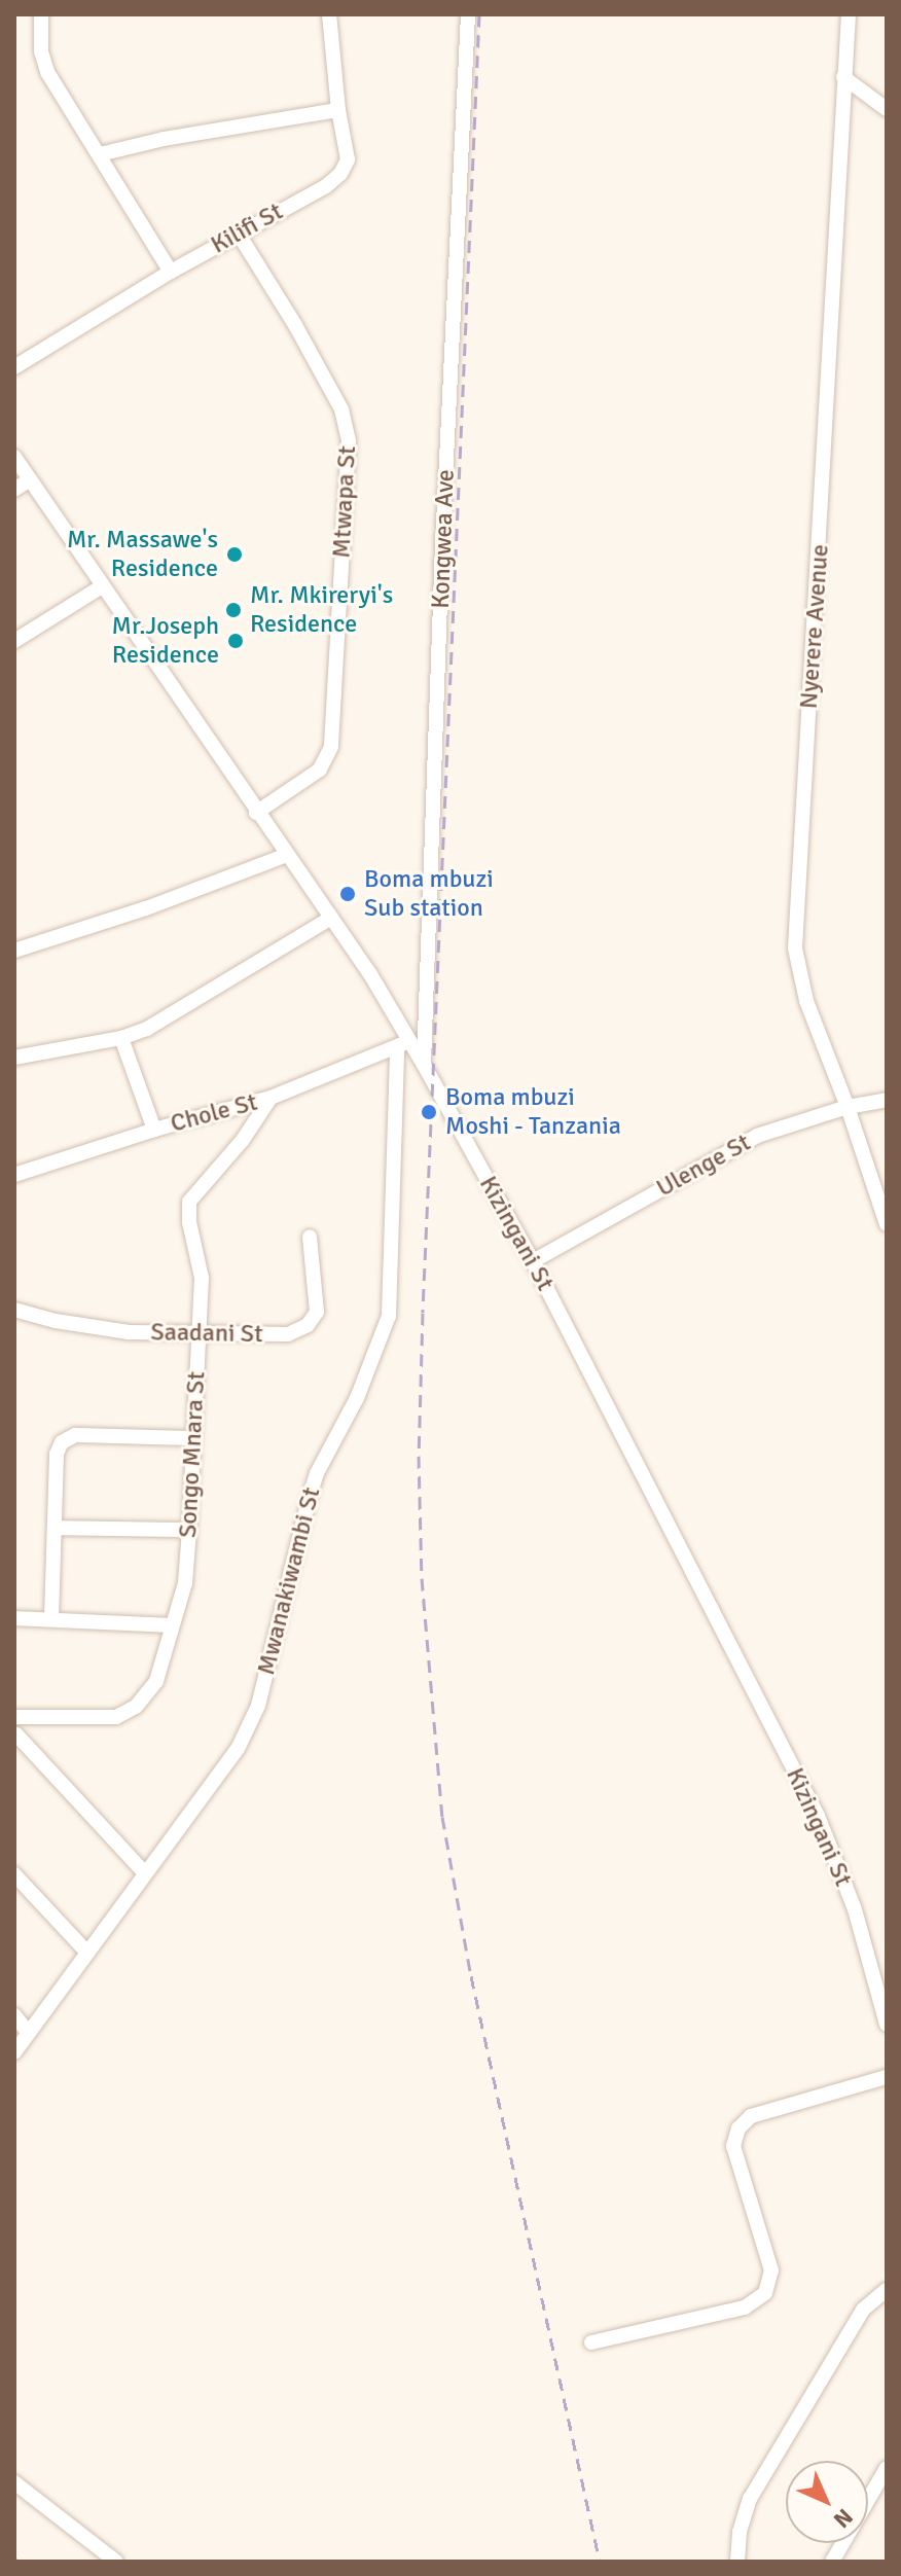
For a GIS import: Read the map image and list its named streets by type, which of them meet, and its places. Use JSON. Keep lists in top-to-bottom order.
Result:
{
  "streets": {
    "street": [
      "Kilifi St",
      "Mtwapa St",
      "Kongwea Ave",
      "Nyerere Avenue",
      "Chole St",
      "Ulenge St",
      "Kizingani St",
      "Saadani St",
      "Songo Mnara St",
      "Mwanakiwambi St"
    ]
  },
  "crossings": [
    ["Kilifi St", "Mtwapa St"],
    ["Mtwapa St", "Kizingani St"],
    ["Kongwea Ave", "Kizingani St"],
    ["Nyerere Avenue", "Ulenge St"],
    ["Chole St", "Kizingani St"],
    ["Chole St", "Songo Mnara St"],
    ["Chole St", "Mwanakiwambi St"],
    ["Ulenge St", "Kizingani St"],
    ["Kizingani St", "Mwanakiwambi St"],
    ["Saadani St", "Songo Mnara St"]
  ],
  "places": [
    "Mr. Massawe's Residence",
    "Mr. Mkireryi's Residence",
    "Mr.Joseph Residence",
    "Boma mbuzi Sub station",
    "Boma mbuzi Moshi - Tanzania"
  ],
  "north": "bottom right"
}
